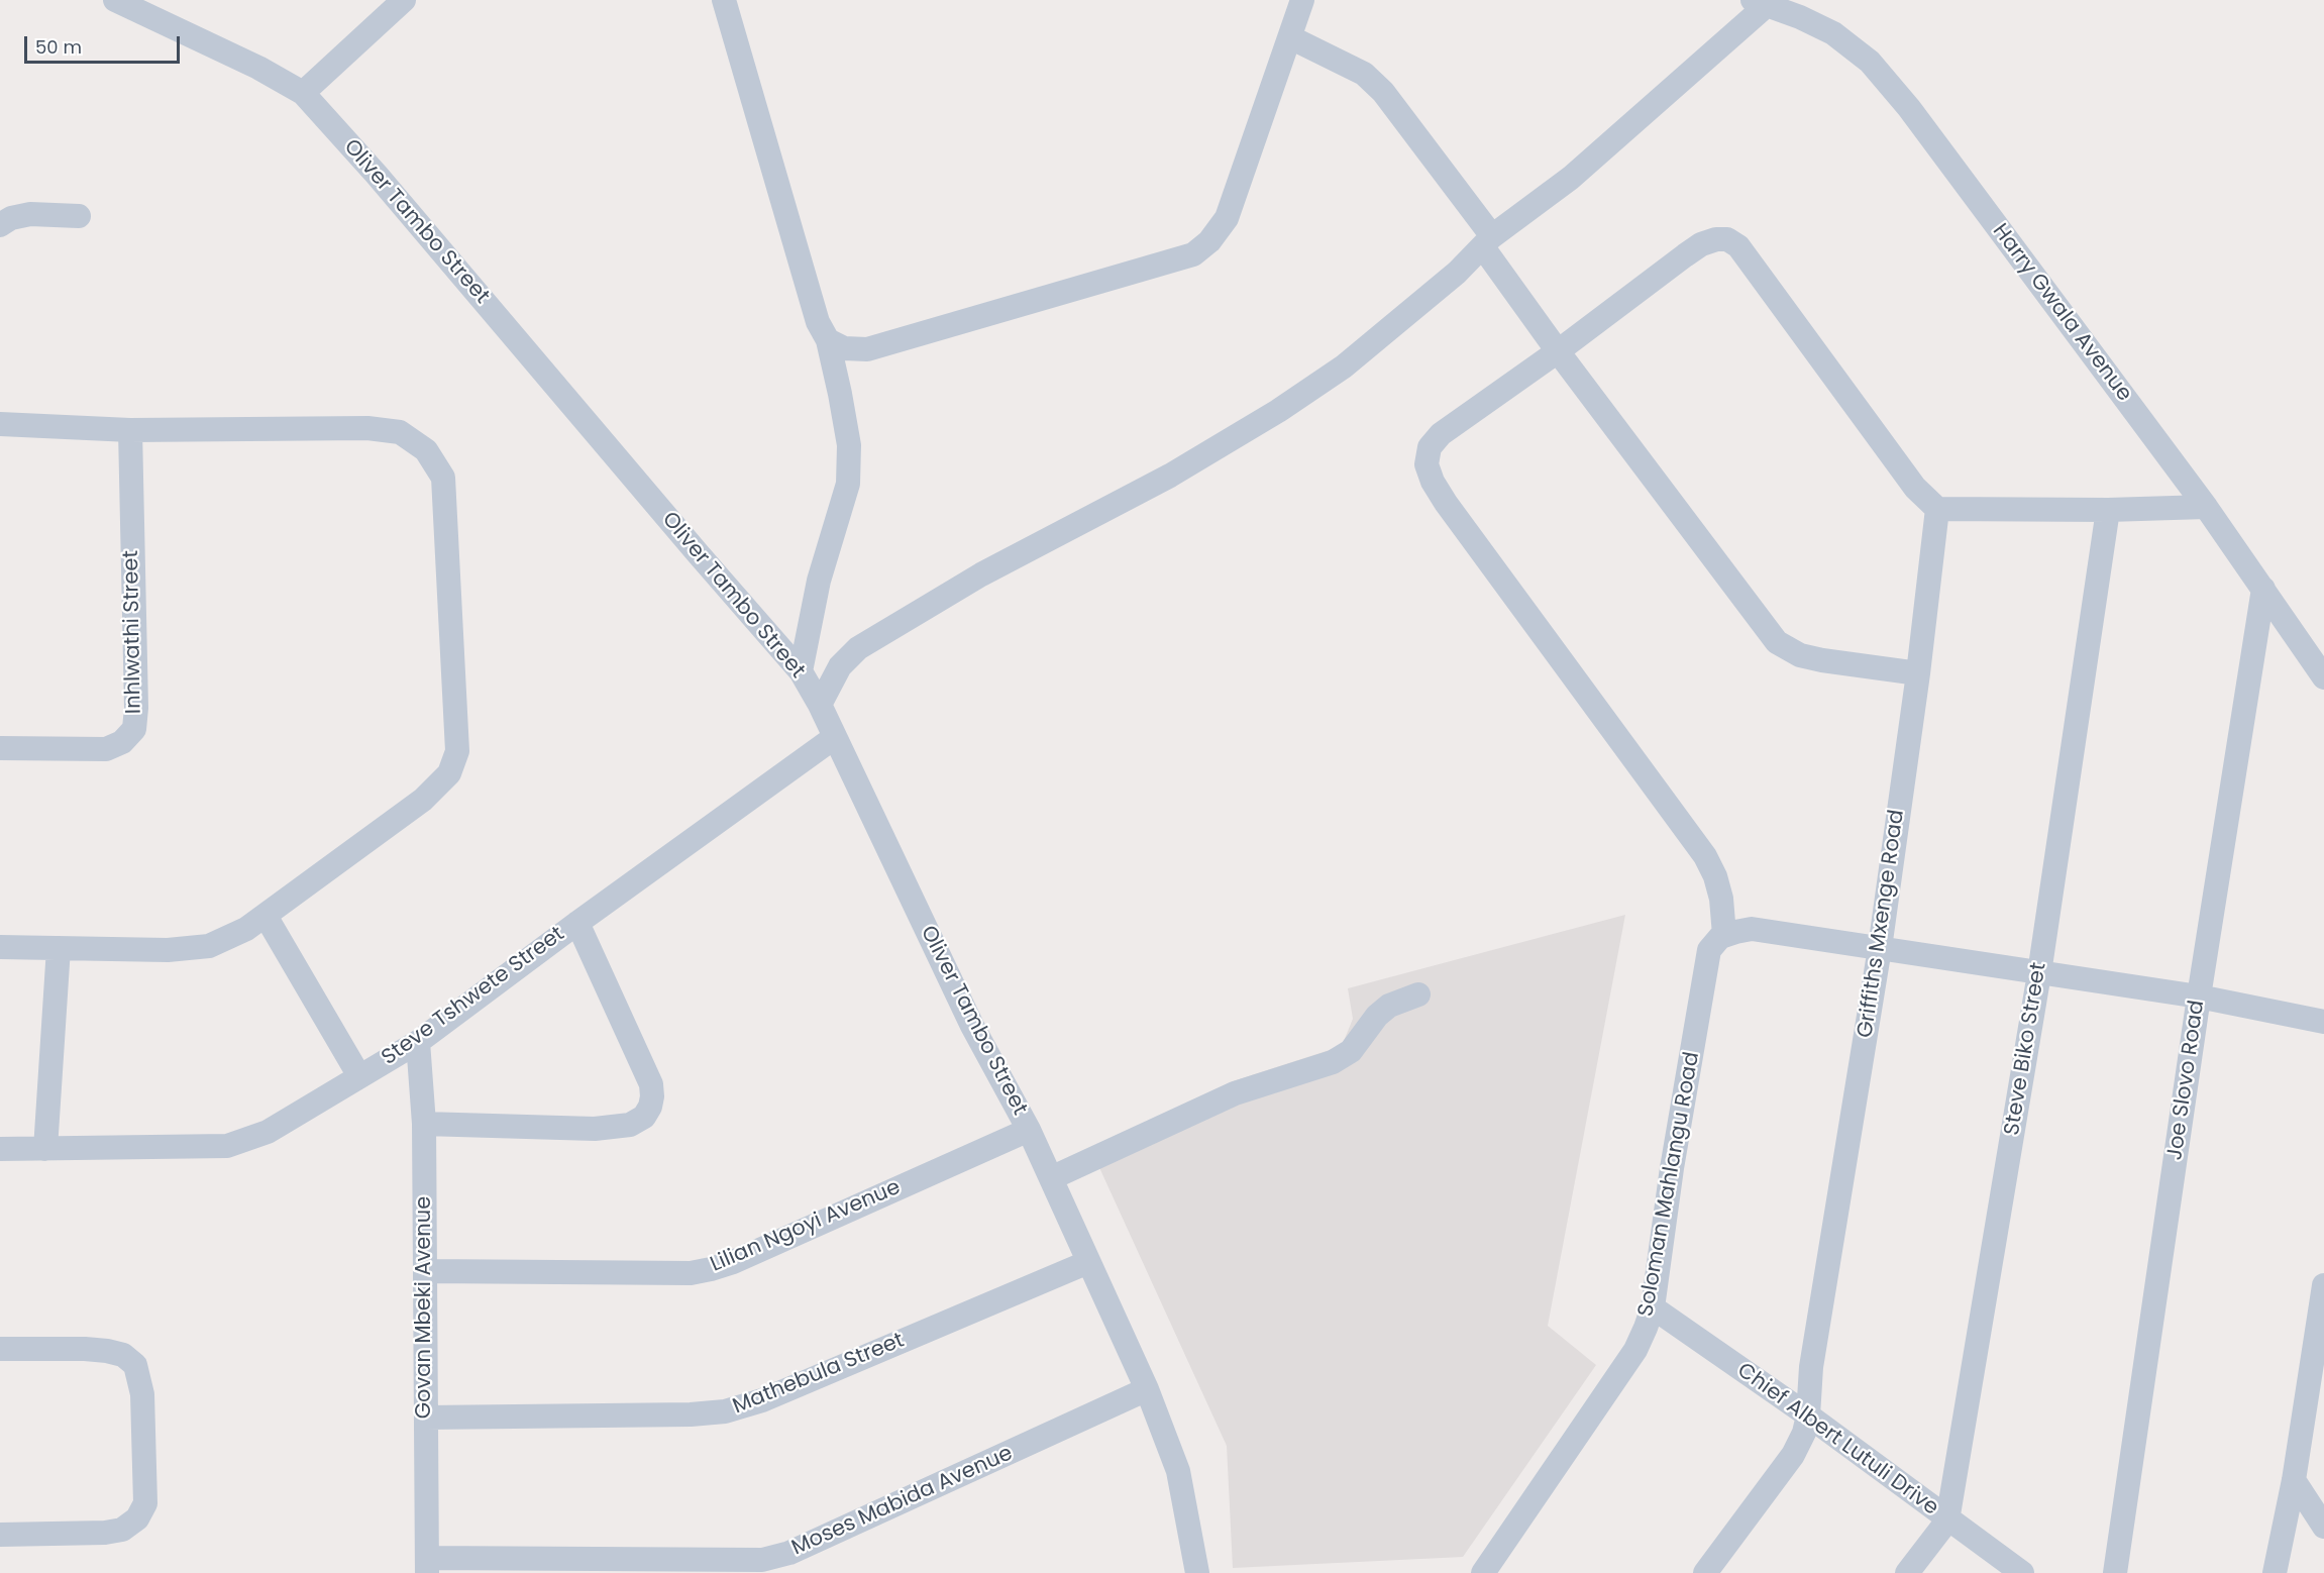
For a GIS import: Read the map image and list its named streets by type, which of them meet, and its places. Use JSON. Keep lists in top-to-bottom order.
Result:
{
  "streets": {
    "street": [
      "Oliver Tambo Street",
      "Harry Gwala Avenue",
      "Inhlwathi Street",
      "Griffiths Mxenge Road",
      "Steve Tshwete Street",
      "Steve Biko Street",
      "Joe Slovo Road",
      "Soloman Mahlangu Road",
      "Lilian Ngoyi Avenue",
      "Govan Mbeki Avenue",
      "Mathebula Street",
      "Chief Albert Lutuli Drive",
      "Moses Mabida Avenue"
    ]
  },
  "crossings": [
    ["Oliver Tambo Street", "Steve Tshwete Street"],
    ["Oliver Tambo Street", "Lilian Ngoyi Avenue"],
    ["Oliver Tambo Street", "Mathebula Street"],
    ["Oliver Tambo Street", "Moses Mabida Avenue"],
    ["Harry Gwala Avenue", "Joe Slovo Road"],
    ["Griffiths Mxenge Road", "Chief Albert Lutuli Drive"],
    ["Steve Tshwete Street", "Govan Mbeki Avenue"],
    ["Steve Biko Street", "Chief Albert Lutuli Drive"],
    ["Soloman Mahlangu Road", "Chief Albert Lutuli Drive"],
    ["Lilian Ngoyi Avenue", "Govan Mbeki Avenue"],
    ["Govan Mbeki Avenue", "Mathebula Street"],
    ["Govan Mbeki Avenue", "Moses Mabida Avenue"]
  ],
  "scale_bar": "50 m"
}
